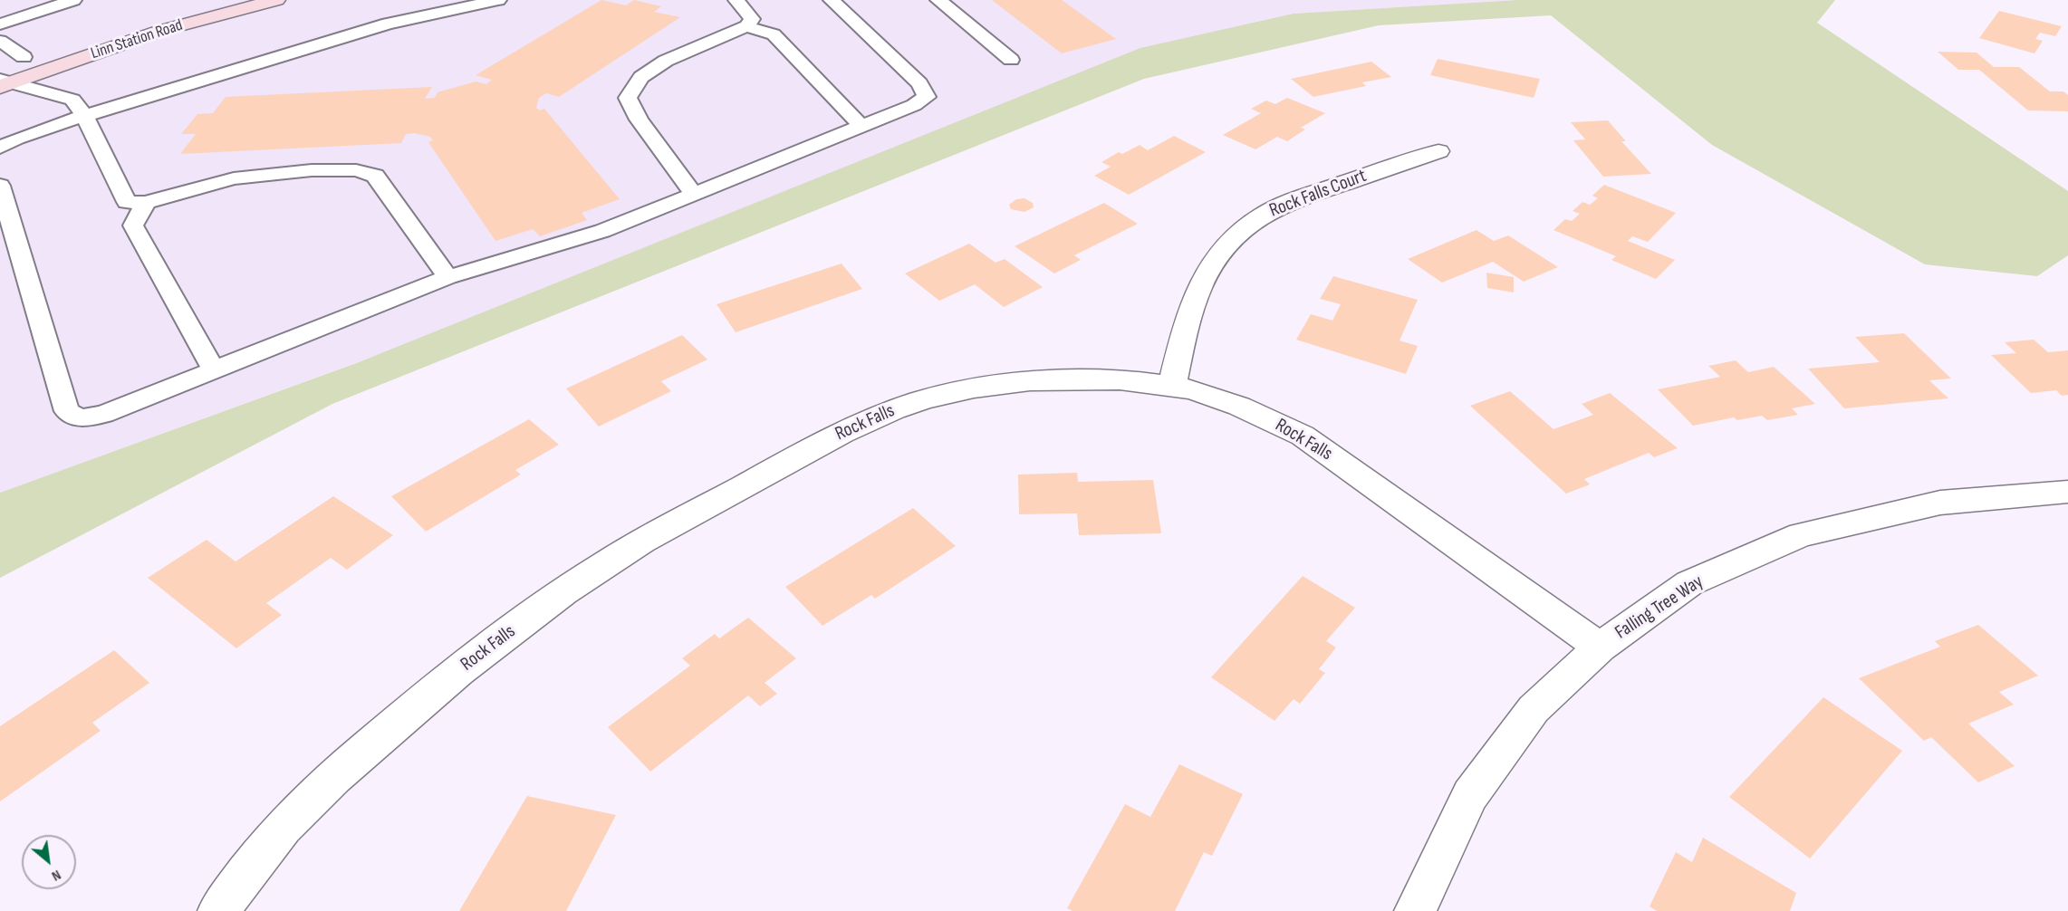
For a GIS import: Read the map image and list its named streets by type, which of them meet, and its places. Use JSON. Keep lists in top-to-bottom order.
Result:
{
  "streets": {
    "street": [
      "Linn Station Road",
      "Rock Falls Court",
      "Rock Falls",
      "Falling Tree Way"
    ]
  },
  "crossings": [
    ["Rock Falls Court", "Rock Falls"],
    ["Rock Falls", "Falling Tree Way"]
  ],
  "north": "bottom right"
}
